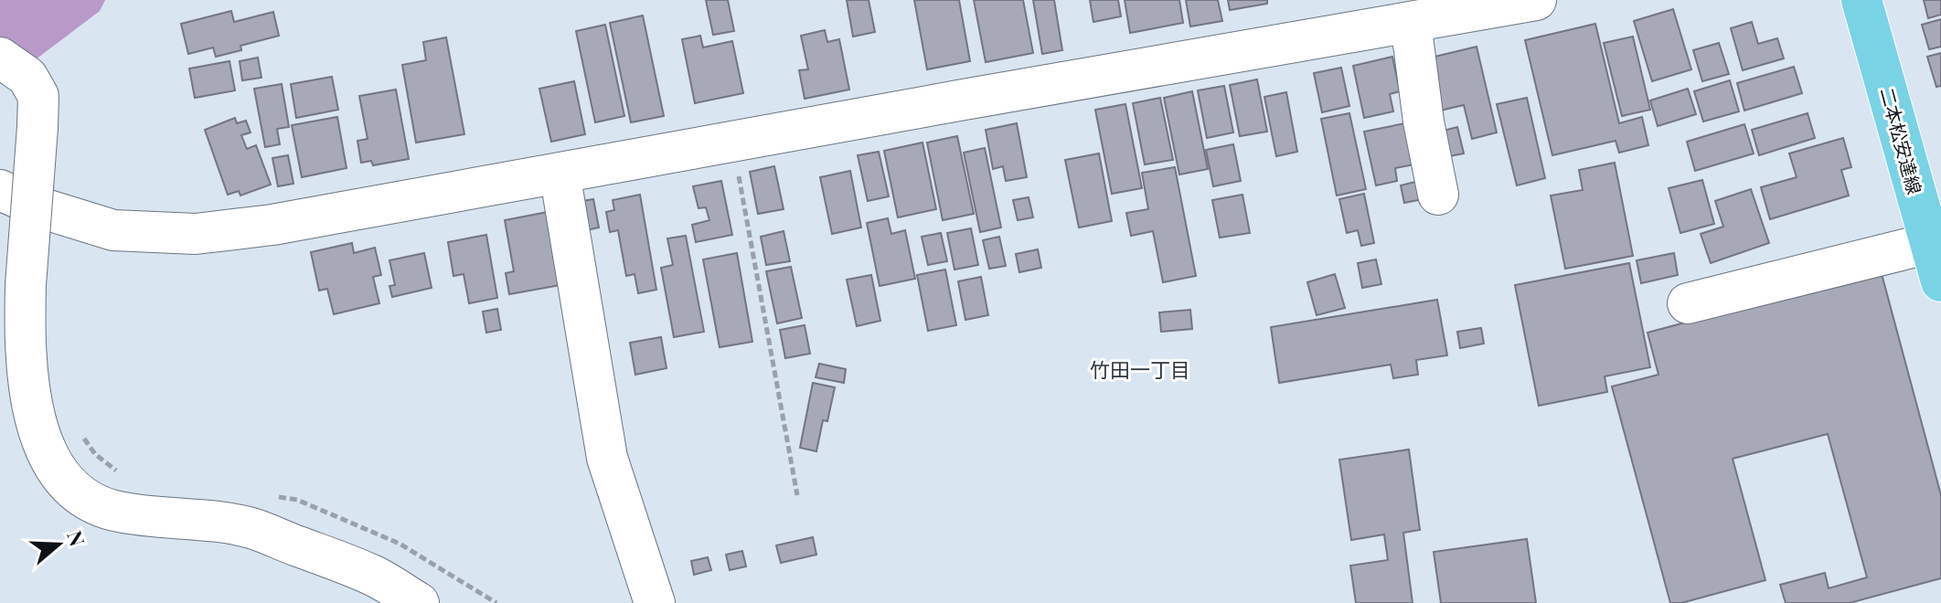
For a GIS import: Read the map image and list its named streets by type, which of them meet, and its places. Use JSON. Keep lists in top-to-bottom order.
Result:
{
  "streets": {
    "main road": ["二本松安達線"]
  },
  "districts": ["竹田一丁目"],
  "north": "right"
}
